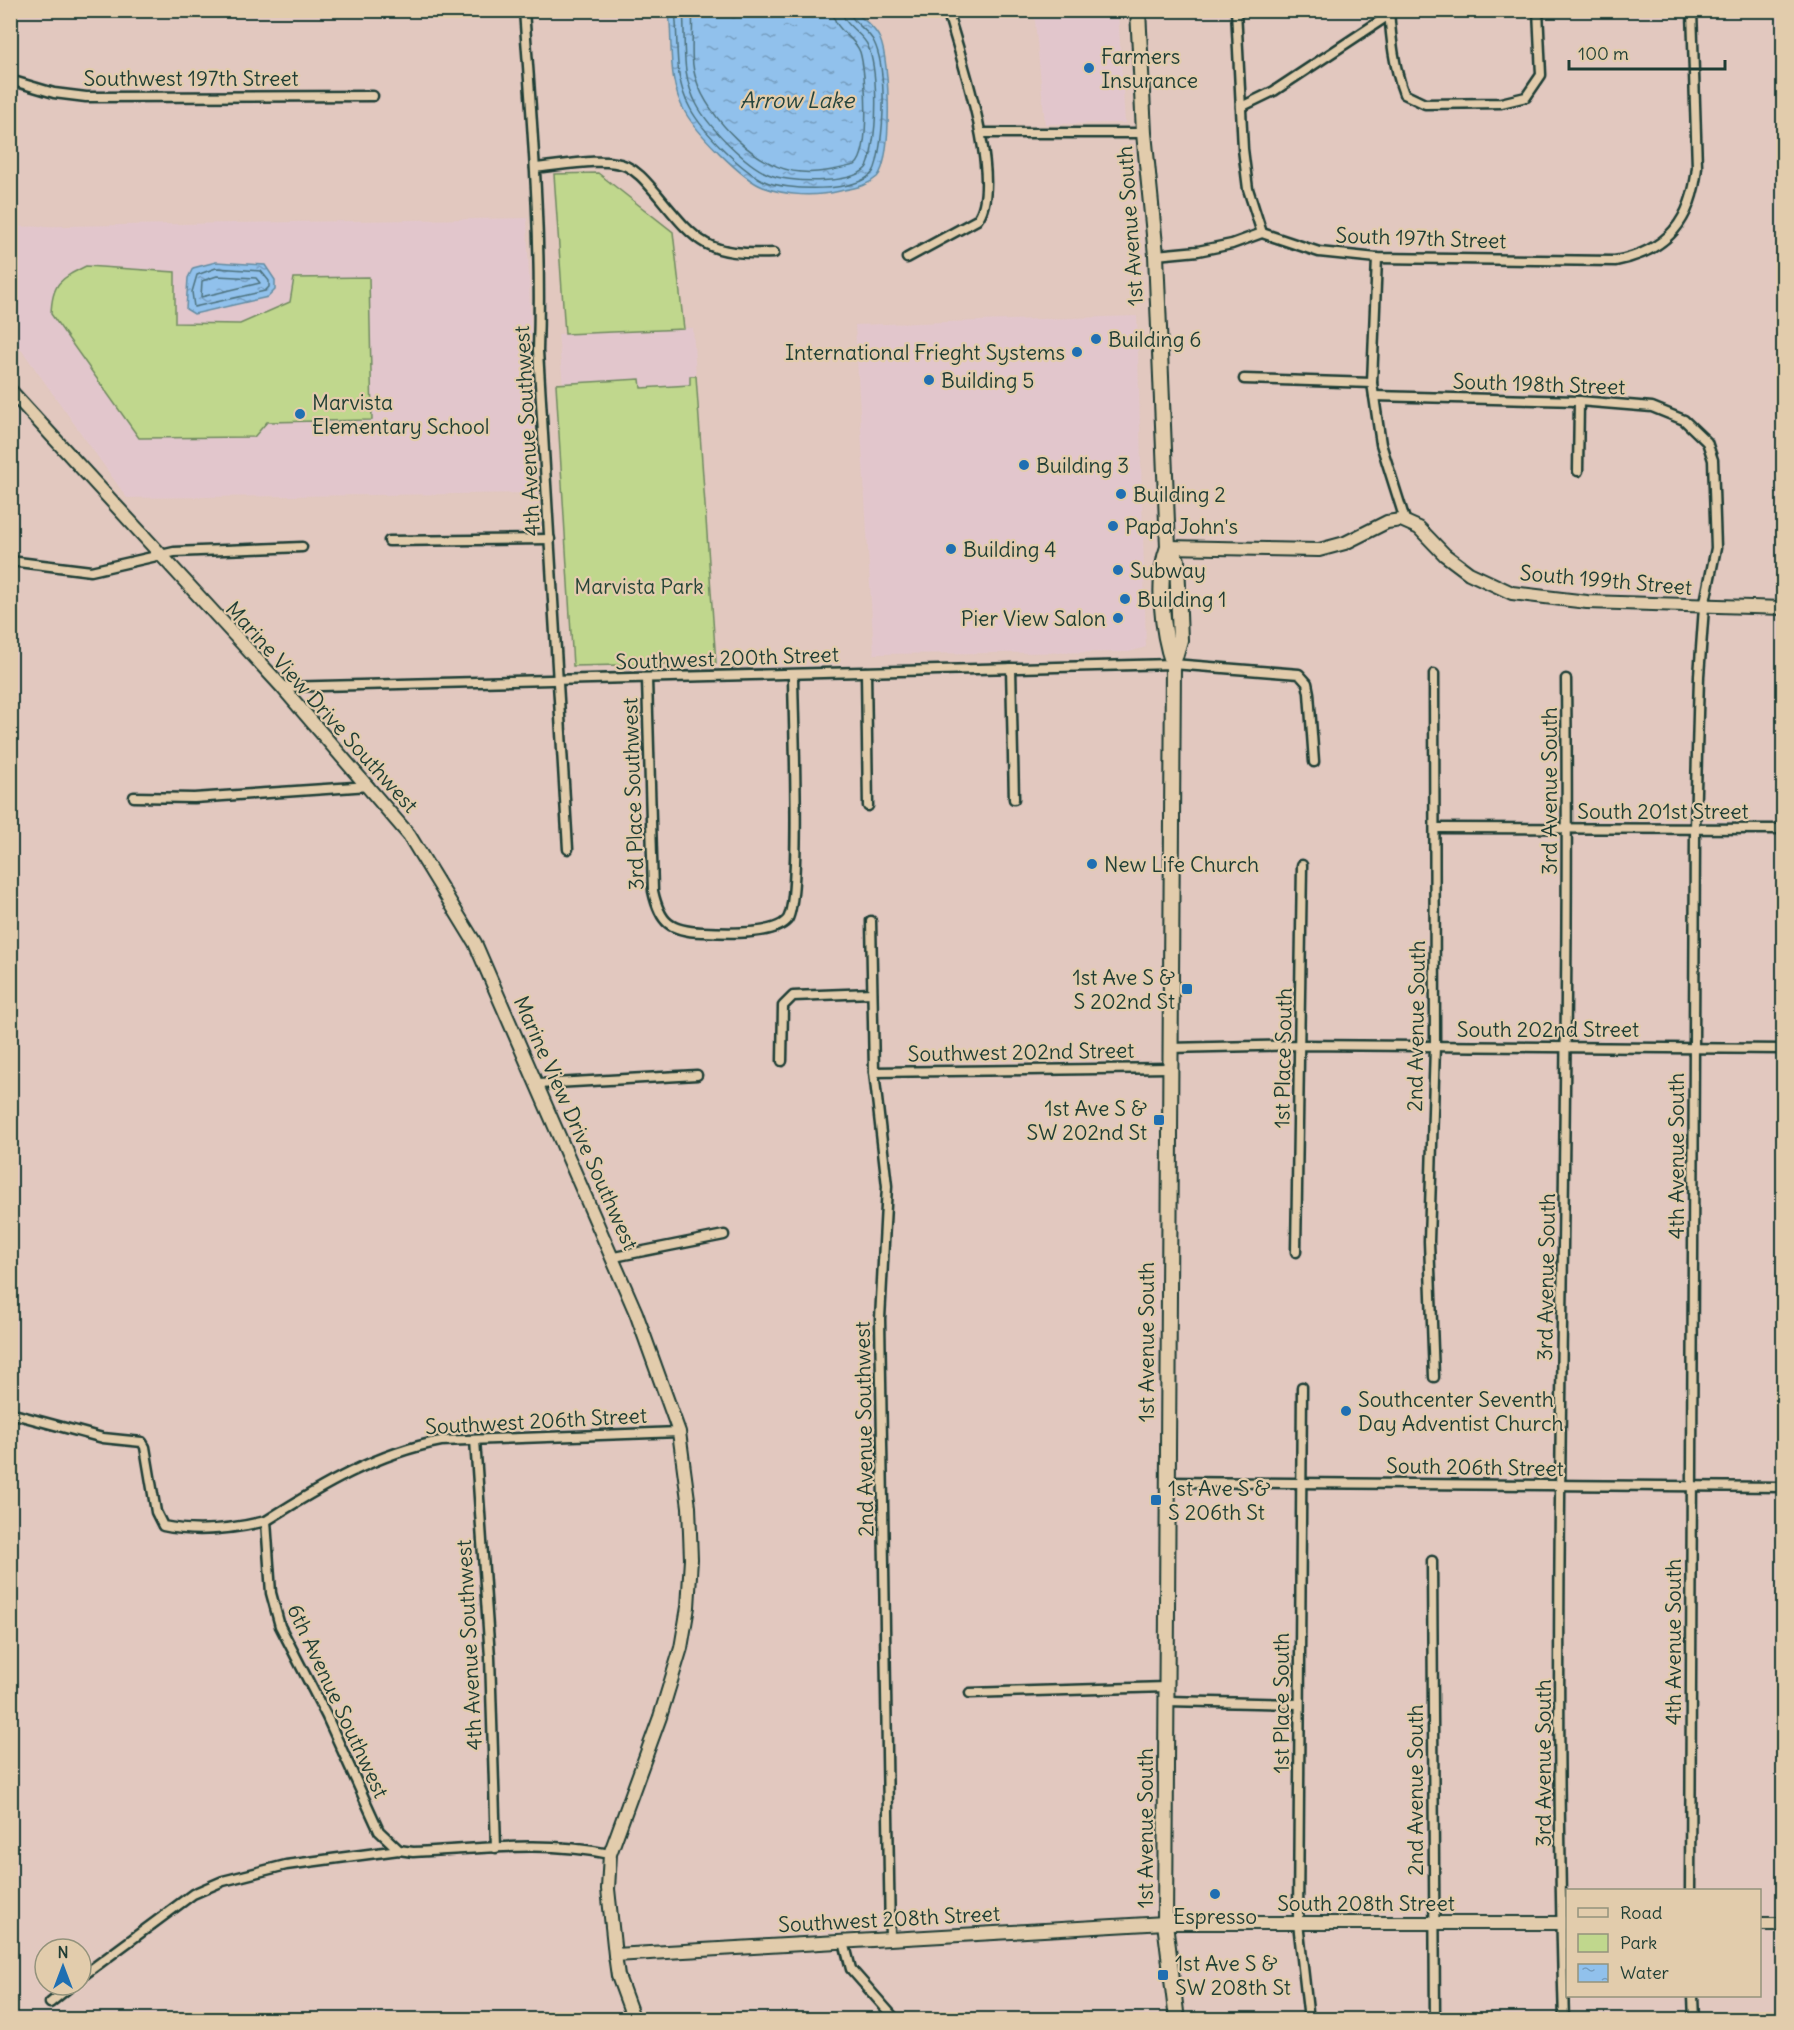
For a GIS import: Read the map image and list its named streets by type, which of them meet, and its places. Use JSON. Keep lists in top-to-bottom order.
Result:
{
  "streets": {
    "main road": ["1st Avenue South"],
    "street": [
      "Southwest 197th Street",
      "South 197th Street",
      "South 198th Street",
      "4th Avenue Southwest",
      "South 199th Street",
      "Southwest 200th Street",
      "Marine View Drive Southwest",
      "3rd Avenue South",
      "3rd Place Southwest",
      "South 201st Street",
      "2nd Avenue South",
      "South 202nd Street",
      "Southwest 202nd Street",
      "1st Place South",
      "4th Avenue South",
      "Southwest 206th Street",
      "2nd Avenue Southwest",
      "South 206th Street",
      "6th Avenue Southwest",
      "South 208th Street",
      "Southwest 208th Street"
    ]
  },
  "crossings": [
    ["1st Avenue South", "Southwest 200th Street"],
    ["1st Avenue South", "South 202nd Street"],
    ["1st Avenue South", "Southwest 202nd Street"],
    ["1st Avenue South", "South 206th Street"],
    ["1st Avenue South", "South 208th Street"],
    ["1st Avenue South", "Southwest 208th Street"],
    ["South 198th Street", "4th Avenue South"],
    ["4th Avenue Southwest", "Southwest 200th Street"],
    ["4th Avenue Southwest", "Southwest 206th Street"],
    ["South 199th Street", "4th Avenue South"],
    ["Southwest 200th Street", "Marine View Drive Southwest"],
    ["Southwest 200th Street", "3rd Place Southwest"],
    ["Marine View Drive Southwest", "Southwest 206th Street"],
    ["Marine View Drive Southwest", "Southwest 208th Street"],
    ["3rd Avenue South", "South 201st Street"],
    ["3rd Avenue South", "South 202nd Street"],
    ["3rd Avenue South", "South 206th Street"],
    ["3rd Avenue South", "South 208th Street"],
    ["South 201st Street", "2nd Avenue South"],
    ["South 201st Street", "4th Avenue South"],
    ["2nd Avenue South", "South 202nd Street"],
    ["2nd Avenue South", "South 208th Street"],
    ["South 202nd Street", "1st Place South"],
    ["South 202nd Street", "4th Avenue South"],
    ["Southwest 202nd Street", "2nd Avenue Southwest"],
    ["1st Place South", "South 206th Street"],
    ["1st Place South", "South 208th Street"],
    ["4th Avenue South", "South 206th Street"],
    ["Southwest 206th Street", "6th Avenue Southwest"],
    ["2nd Avenue Southwest", "Southwest 208th Street"],
    ["South 208th Street", "Southwest 208th Street"]
  ],
  "water": ["Arrow Lake"],
  "parks": ["Marvista Park"],
  "places": {
    "other": [
      "Farmers Insurance",
      "Building 6",
      "International Frieght Systems",
      "Building 5",
      "Marvista Elementary School",
      "Building 3",
      "Building 2",
      "Papa John's",
      "Building 4",
      "Subway",
      "Building 1",
      "Pier View Salon",
      "New Life Church",
      "Southcenter Seventh Day Adventist Church",
      "Espresso"
    ],
    "transit": [
      "1st Ave S & S 202nd St",
      "1st Ave S & SW 202nd St",
      "1st Ave S & S 206th St",
      "1st Ave S & SW 208th St"
    ]
  },
  "legend": ["Road", "Park", "Water"],
  "scale_bar": "100 m",
  "north": "top"
}
